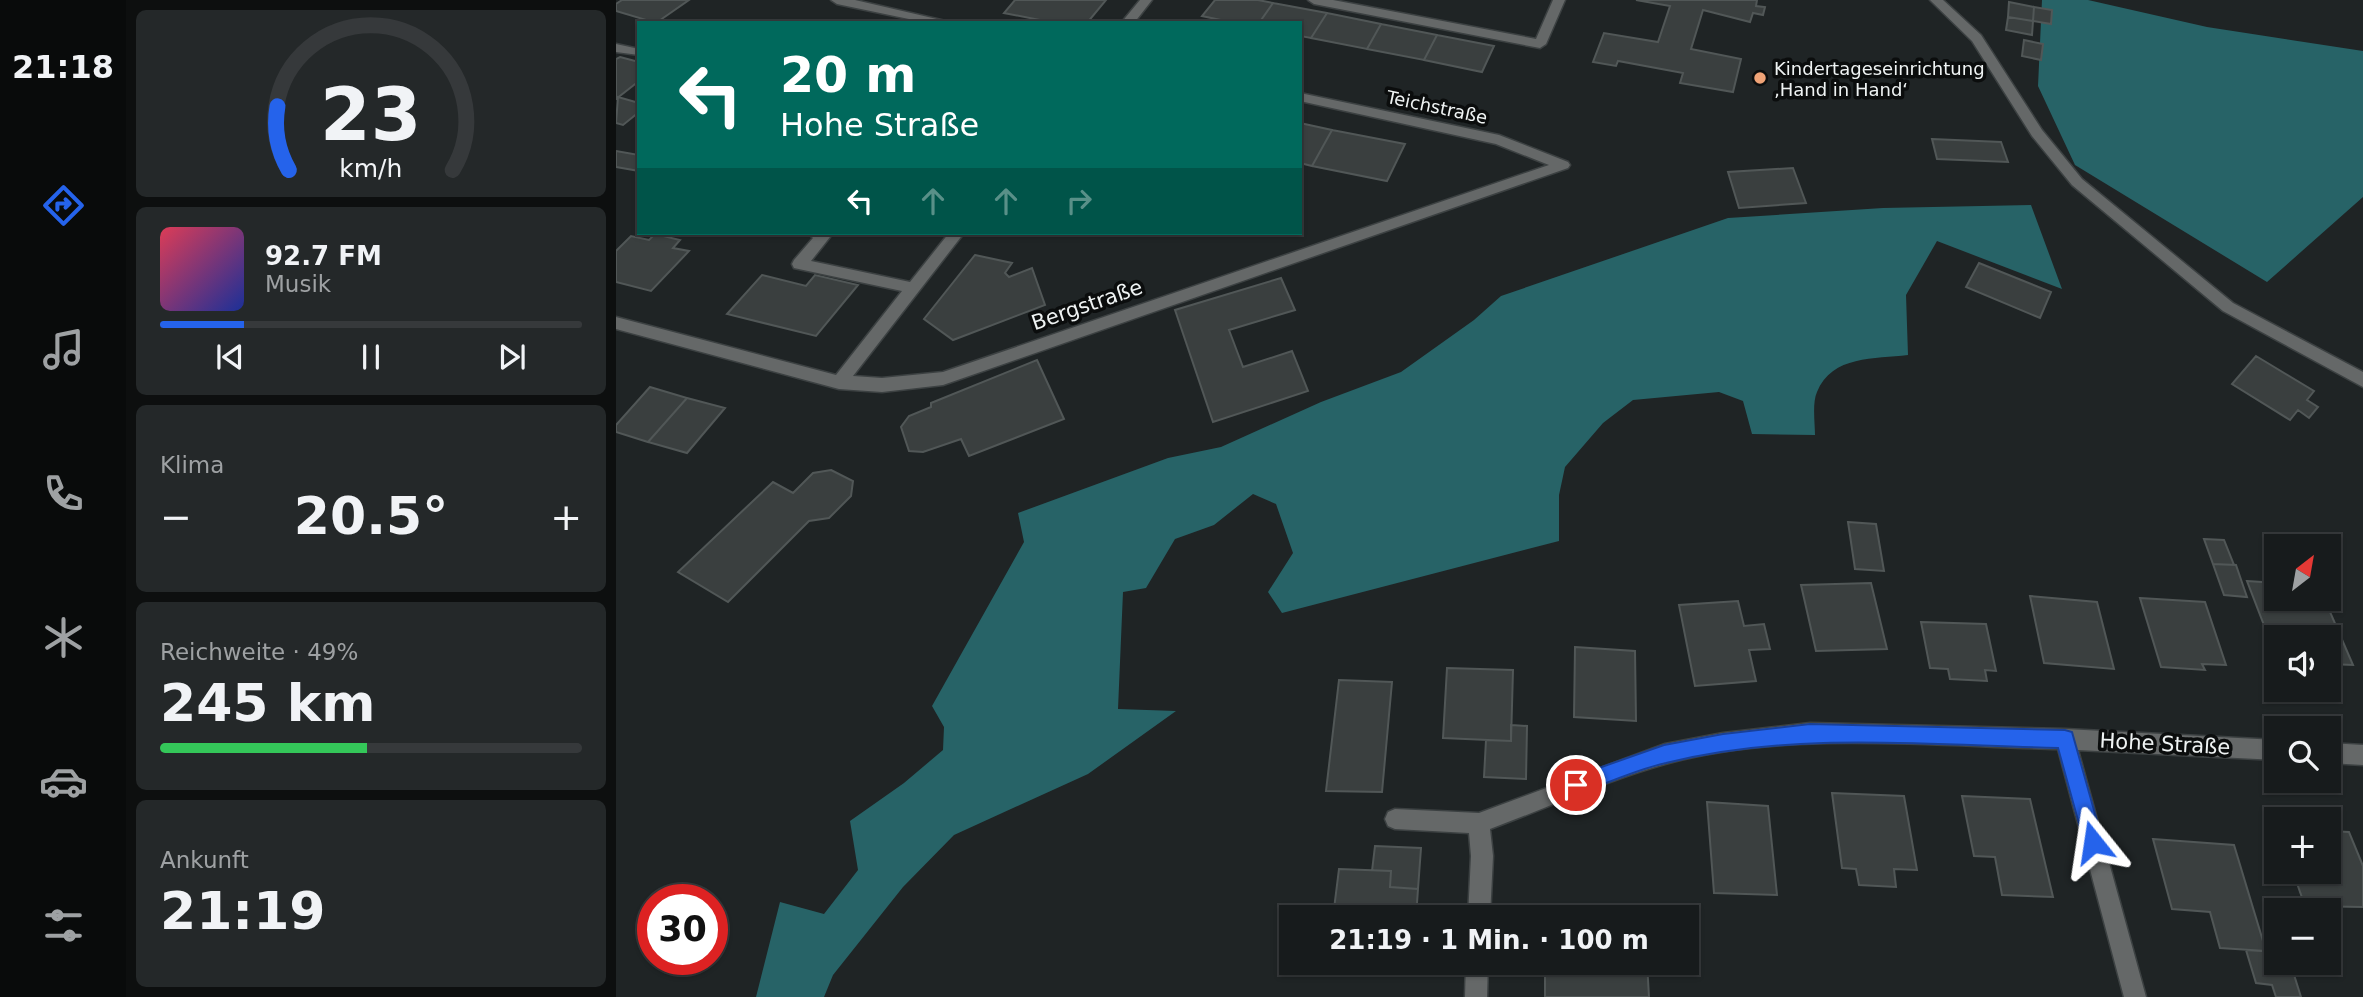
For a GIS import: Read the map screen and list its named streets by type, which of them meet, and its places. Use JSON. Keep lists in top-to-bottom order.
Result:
{
  "streets": {
    "street": ["Teichstraße", "Bergstraße", "Hohe Straße"]
  },
  "crossings": [
    ["Teichstraße", "Bergstraße"]
  ],
  "places": ["Kindertageseinrichtung ‚Hand in Hand‘"],
  "north": "top right",
  "page": {
    "tabs": "21:18",
    "turn": ["20 m", "Hohe Straße"],
    "song": ["92.7 FM", "Musik"],
    "tile": [
      "Klima",
      ["Reichweite · 49%", "245 km"],
      ["Ankunft", "21:19"]
    ],
    "heat": ["−", "20.5°", "+"],
    "map_buttons": ["+", "−"],
    "limit": "30",
    "trip": "21:19 · 1 Min. · 100 m",
    "gauge": ["23", "km/h"]
  }
}
